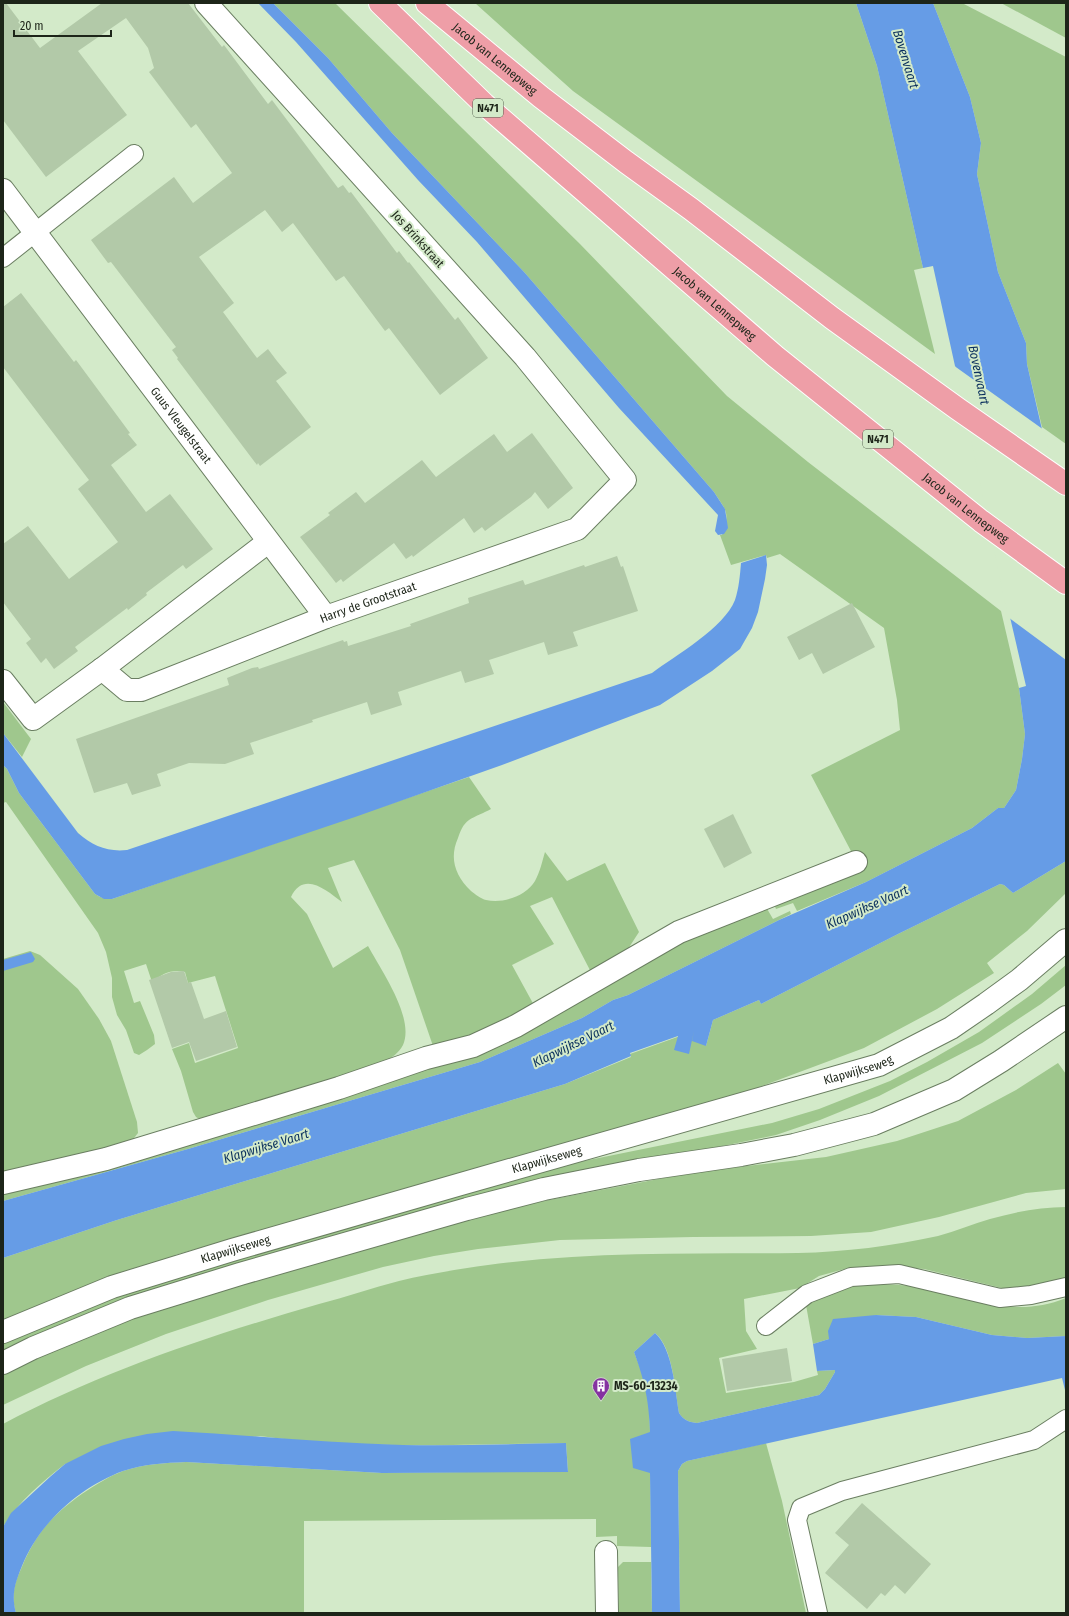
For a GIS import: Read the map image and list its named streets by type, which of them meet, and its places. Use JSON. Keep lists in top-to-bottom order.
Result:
{
  "streets": {
    "main road": ["Jacob van Lennepweg", "N471"],
    "street": [
      "Jos Brinkstraat",
      "Guus Vleugelstraat",
      "Harry de Grootstraat",
      "Klapwijkseweg"
    ]
  },
  "crossings": [
    ["Jos Brinkstraat", "Harry de Grootstraat"],
    ["Guus Vleugelstraat", "Harry de Grootstraat"]
  ],
  "water": ["Bovenvaart", "Klapwijkse Vaart"],
  "places": {
    "building": ["MS-60-13234"]
  },
  "scale_bar": "20 m"
}
